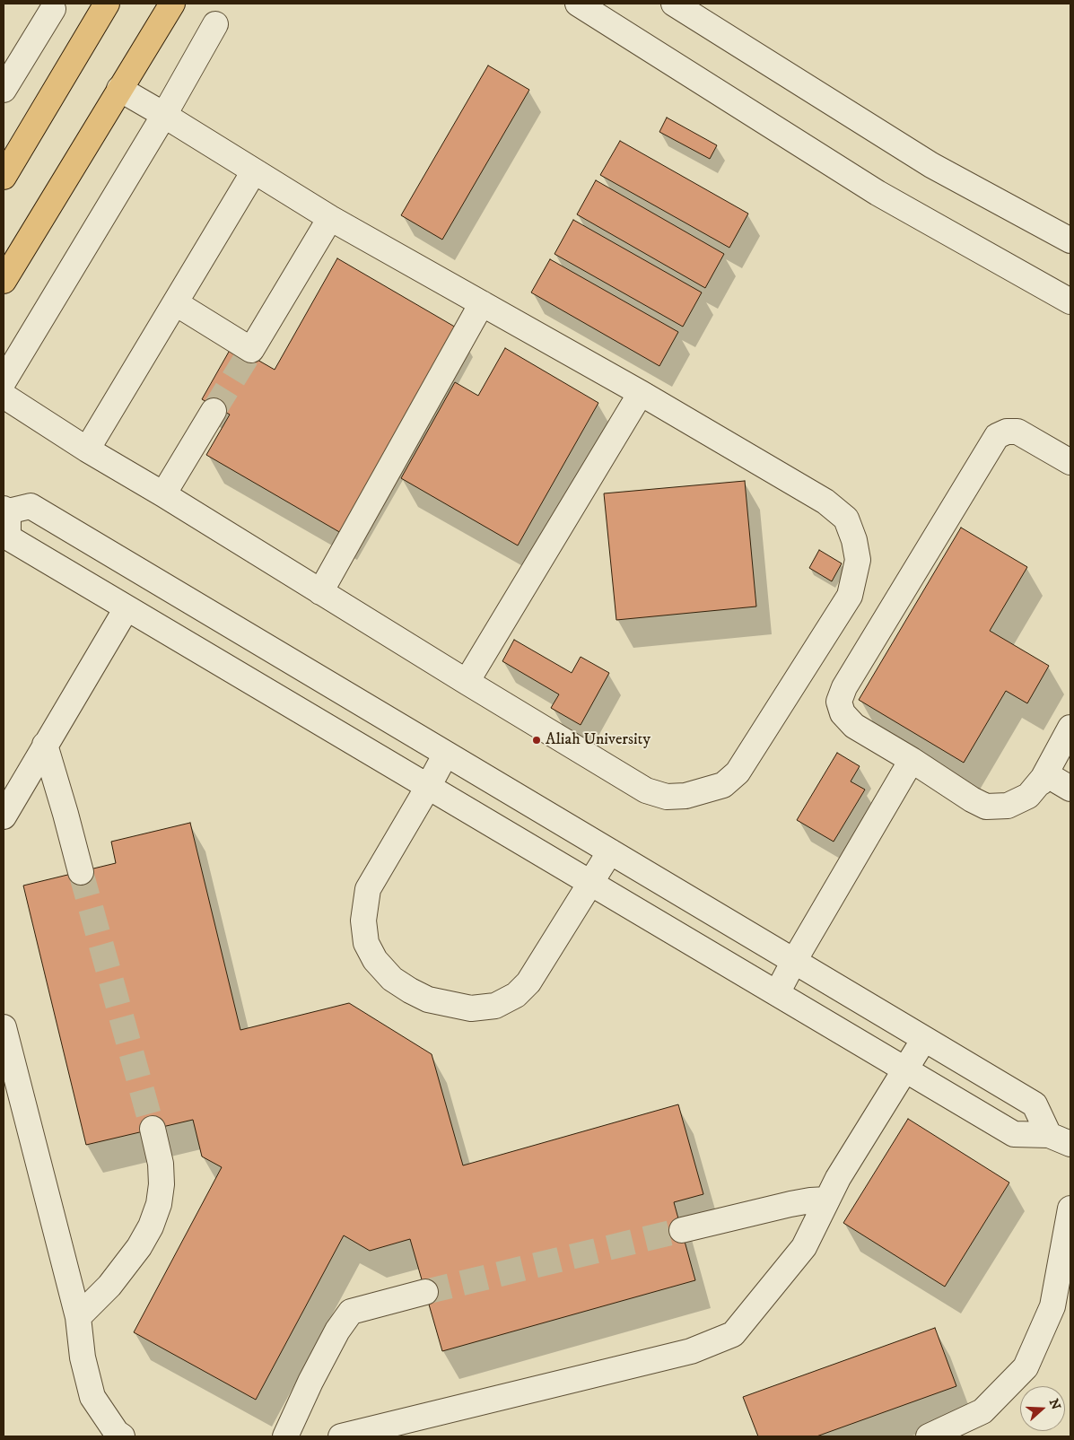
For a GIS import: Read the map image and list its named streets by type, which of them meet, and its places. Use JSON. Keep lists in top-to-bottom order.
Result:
{
  "places": ["Aliah University"],
  "north": "right"
}
